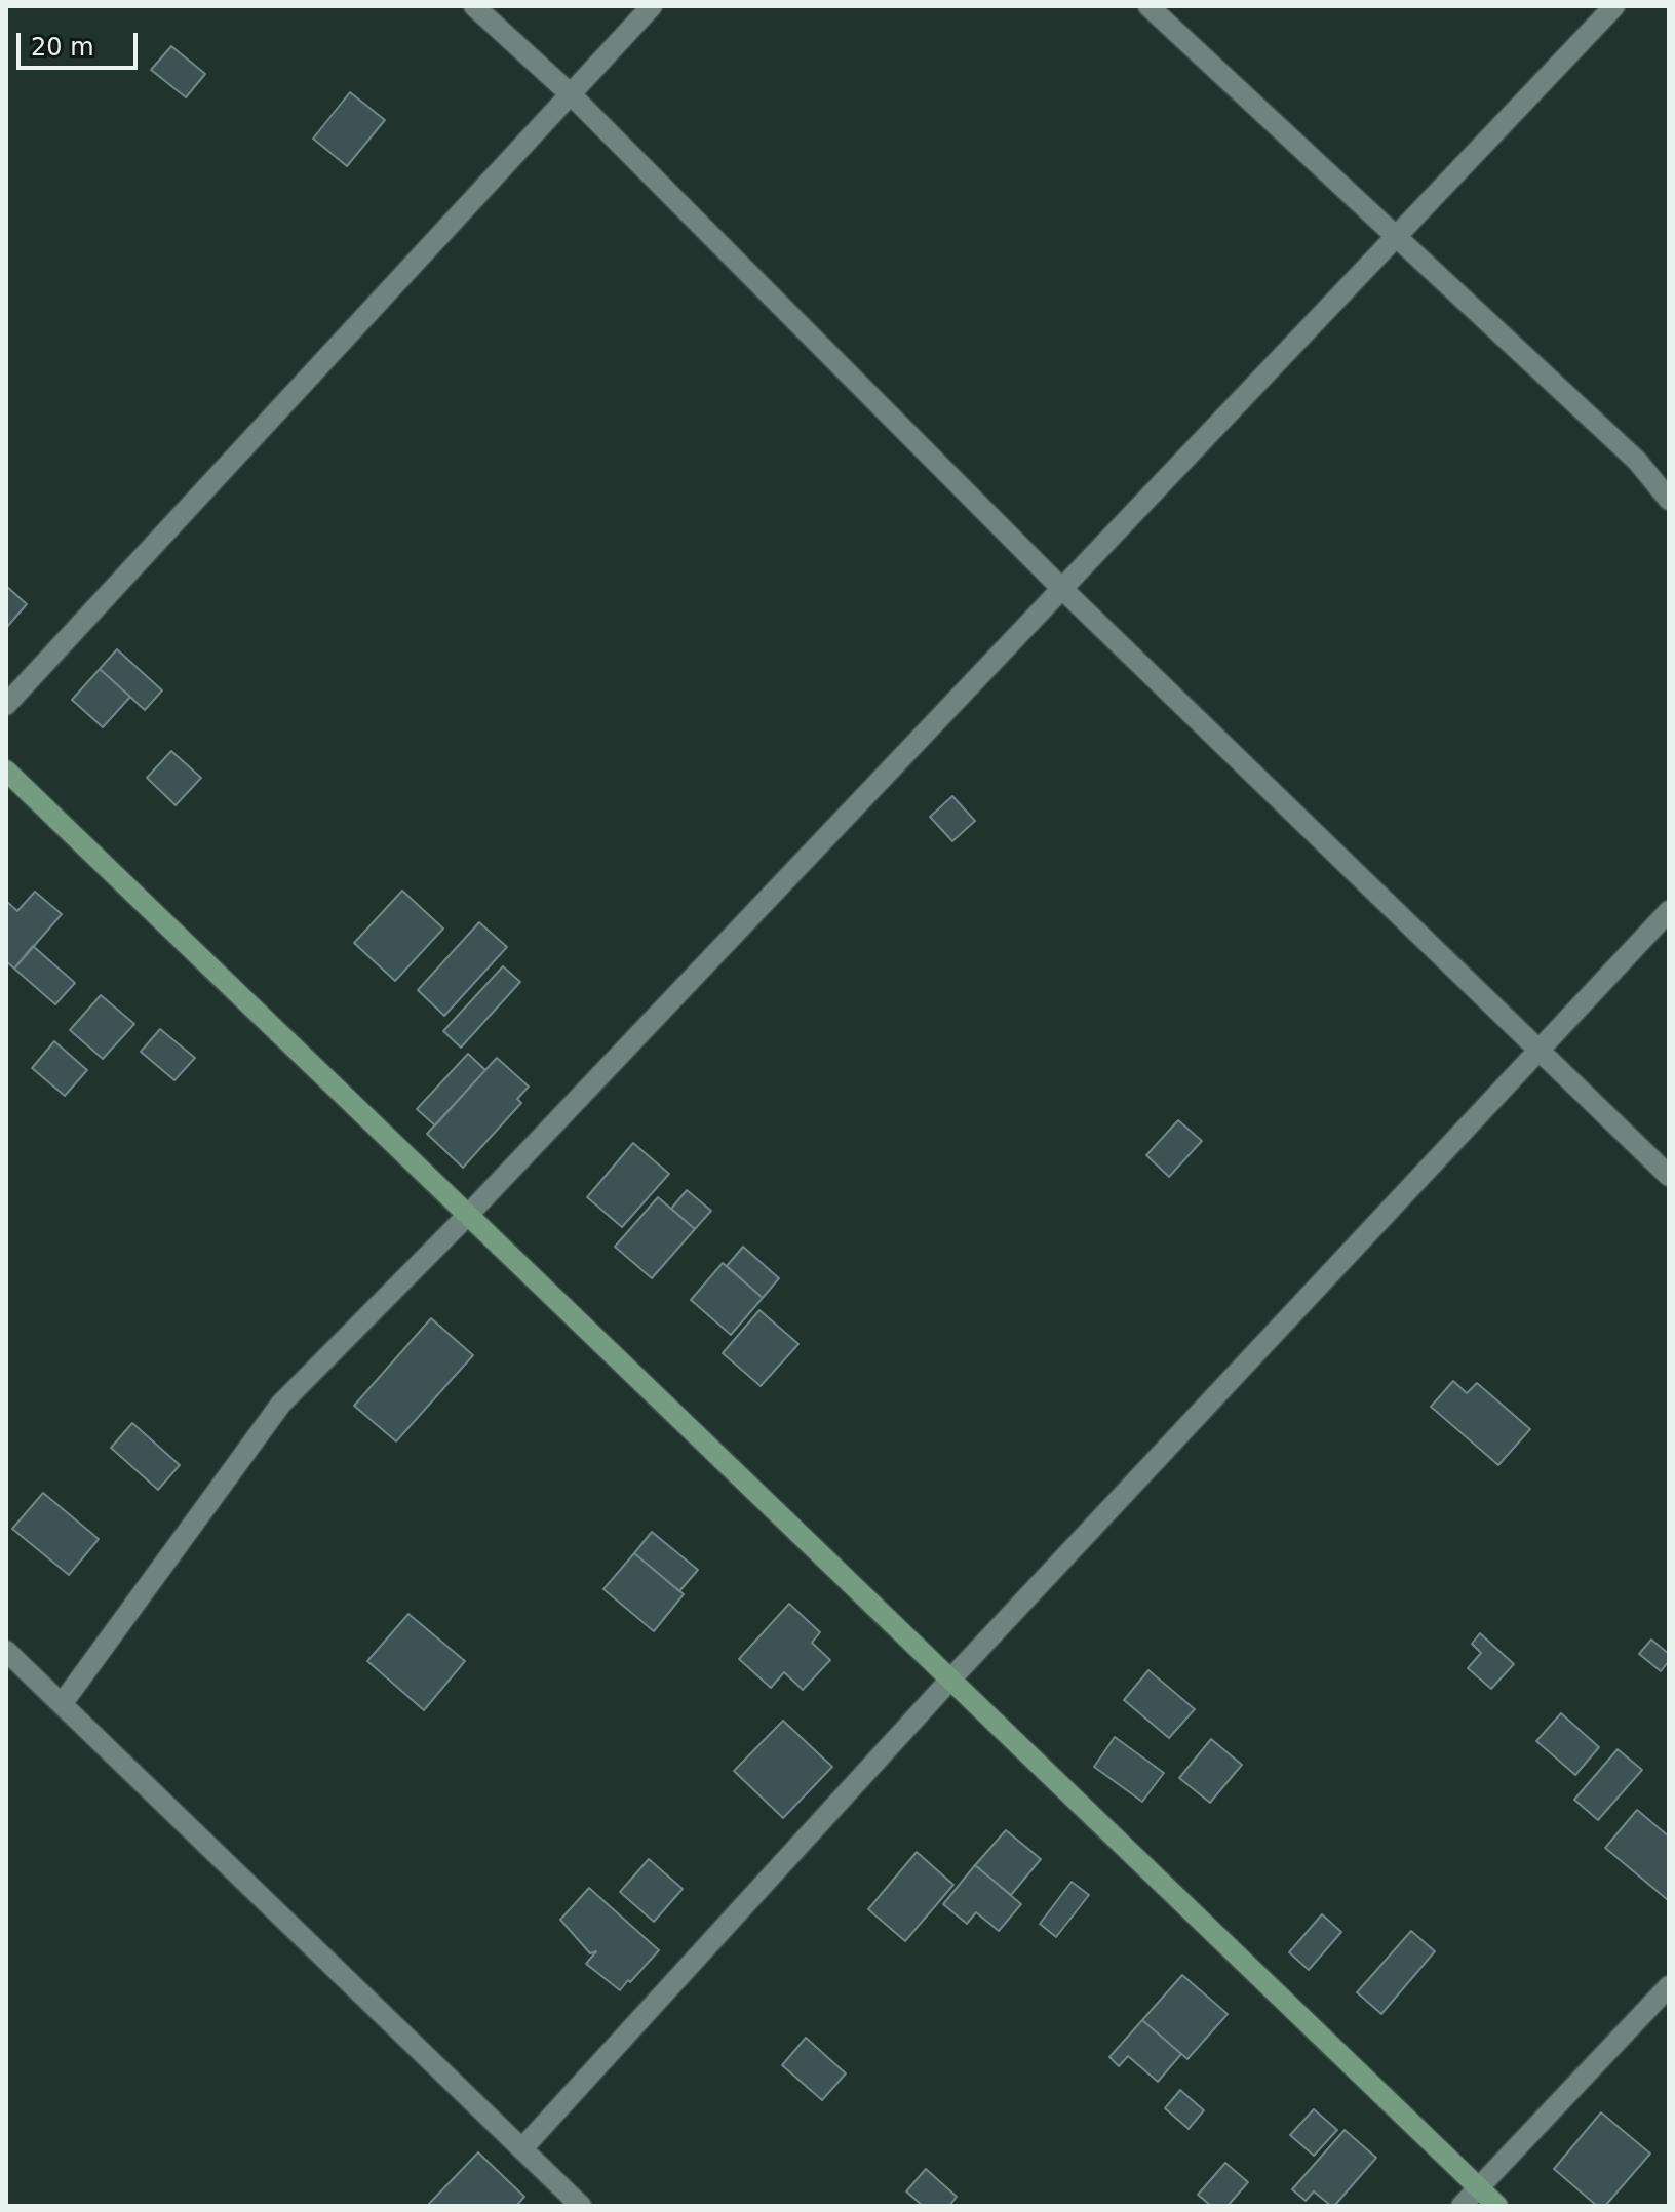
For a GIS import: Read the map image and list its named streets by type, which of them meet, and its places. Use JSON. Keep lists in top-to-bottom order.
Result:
{
  "scale_bar": "20 m"
}
